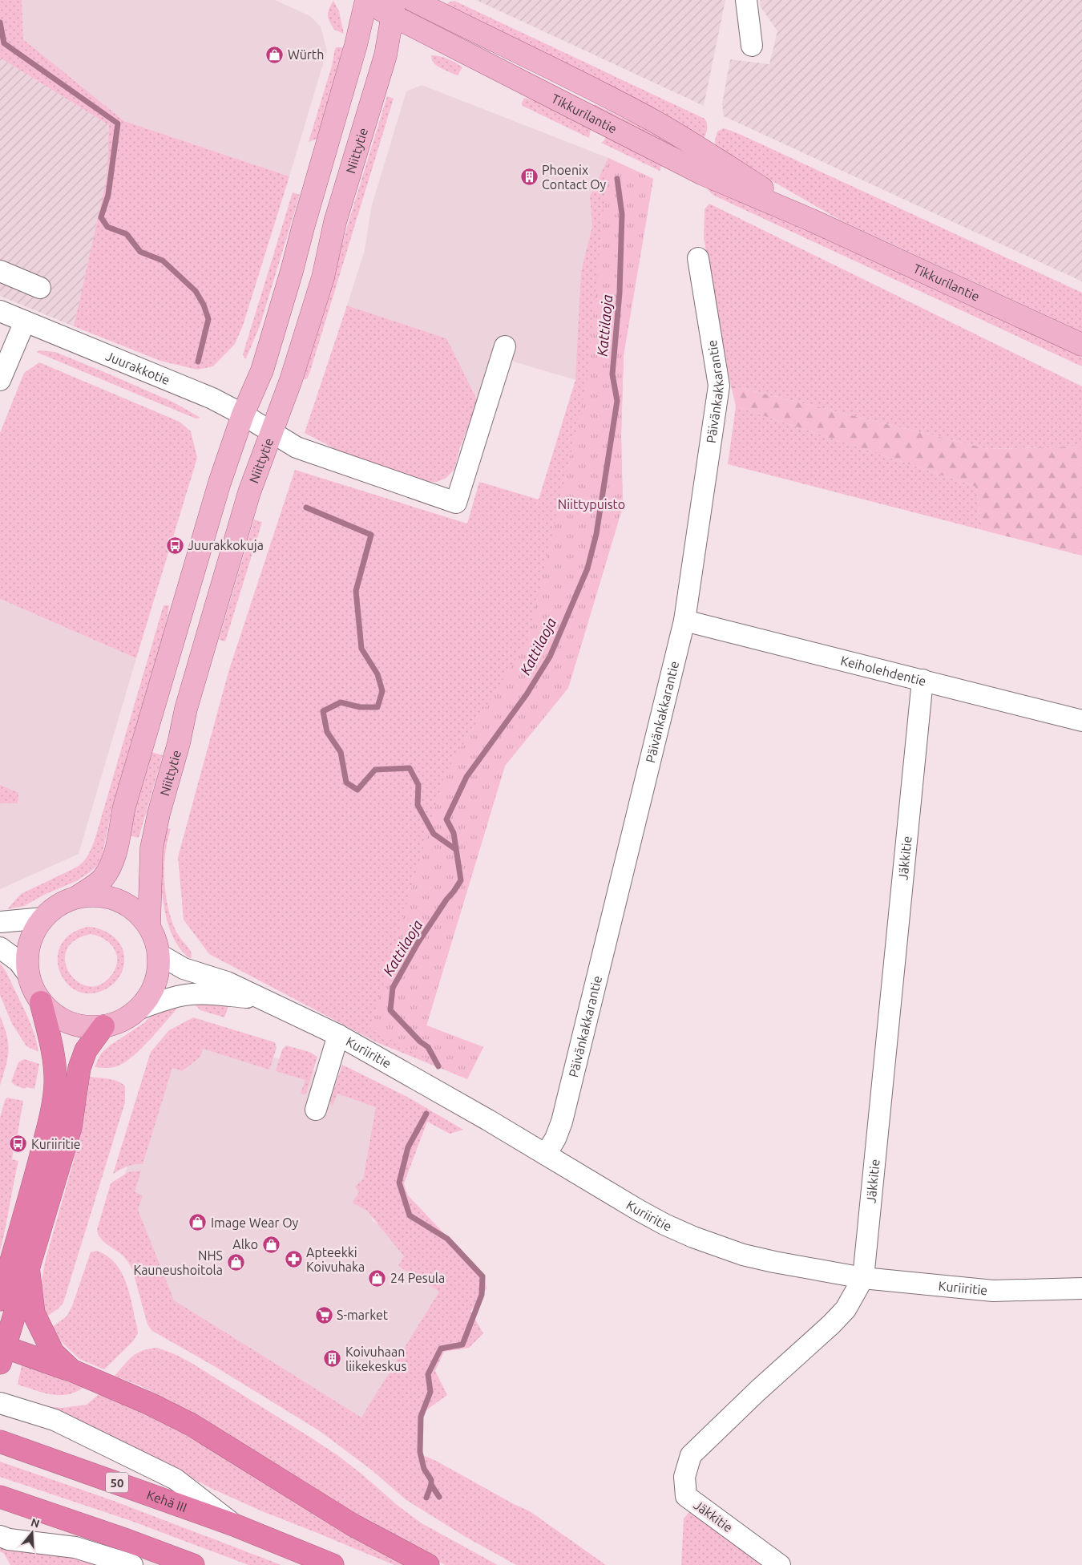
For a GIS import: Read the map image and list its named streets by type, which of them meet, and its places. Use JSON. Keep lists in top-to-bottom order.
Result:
{
  "streets": {
    "highway": ["50", "Kehä III"],
    "main road": ["Tikkurilantie", "Niittytie"],
    "street": [
      "Juurakkotie",
      "Päivänkakkarantie",
      "Keiholehdentie",
      "Jäkkitie",
      "Kuriiritie"
    ]
  },
  "crossings": [
    ["Tikkurilantie", "Niittytie"],
    ["Niittytie", "Juurakkotie"],
    ["Niittytie", "Kuriiritie"],
    ["Päivänkakkarantie", "Keiholehdentie"],
    ["Päivänkakkarantie", "Kuriiritie"],
    ["Keiholehdentie", "Jäkkitie"],
    ["Jäkkitie", "Kuriiritie"]
  ],
  "water": ["Kattilaoja"],
  "parks": ["Niittypuisto"],
  "places": {
    "shop": [
      "Würth",
      "Image Wear Oy",
      "Alko",
      "NHS Kauneushoitola",
      "24 Pesula"
    ],
    "building": ["Phoenix Contact Oy", "Koivuhaan liikekeskus"],
    "bus stop": ["Juurakkokuja", "Kuriiritie"],
    "pharmacy": ["Apteekki Koivuhaka"],
    "supermarket": ["S-market"]
  },
  "north": "top"
}
